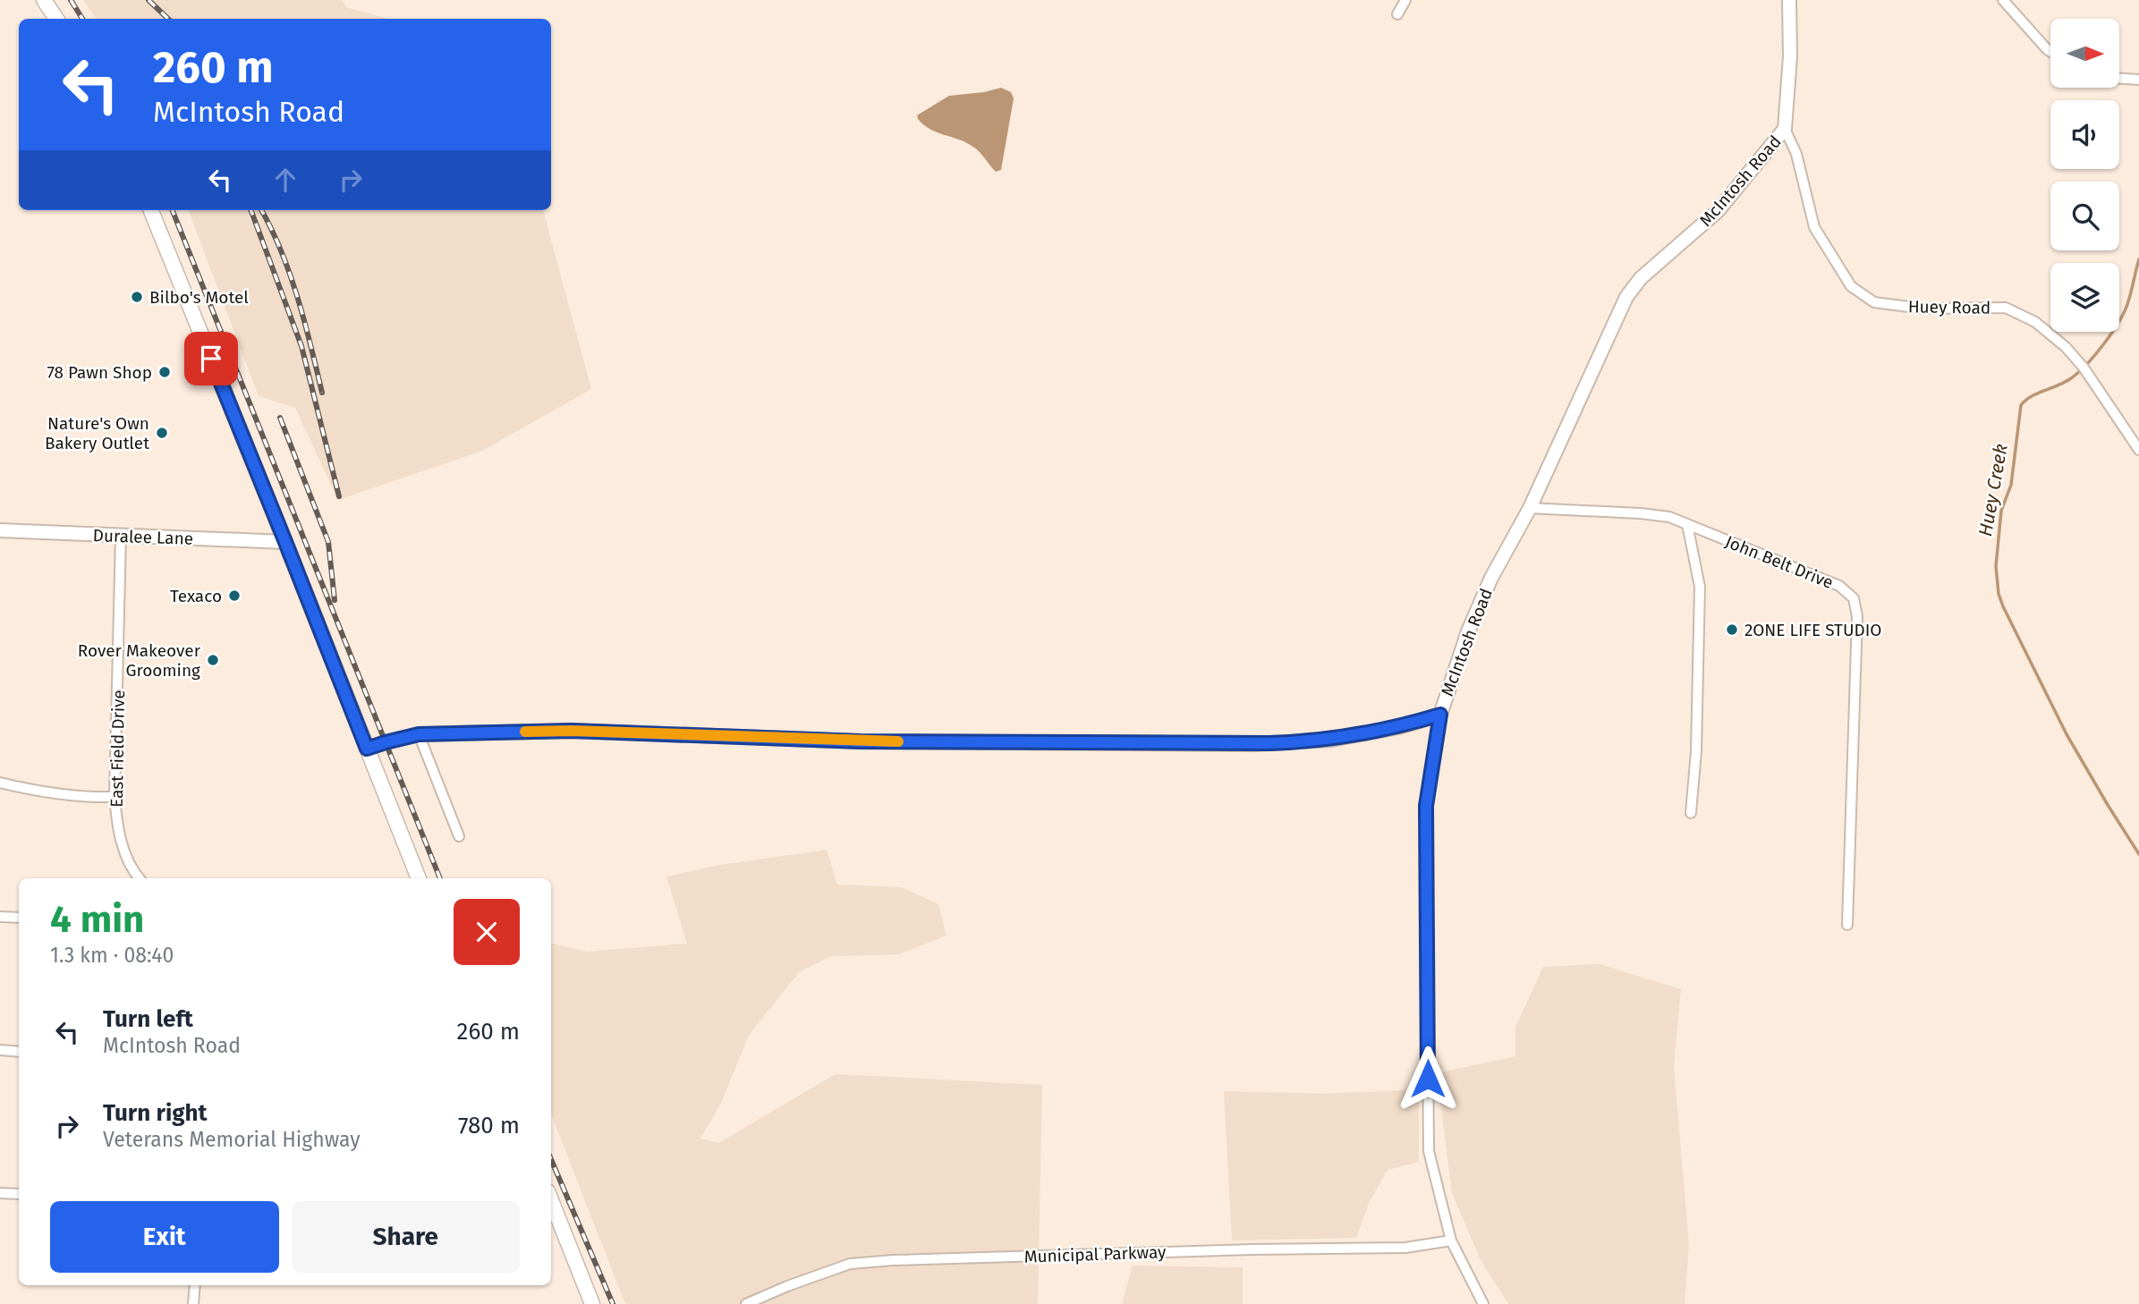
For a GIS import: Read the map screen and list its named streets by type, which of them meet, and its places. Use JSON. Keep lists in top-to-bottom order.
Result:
{
  "streets": {
    "street": [
      "McIntosh Road",
      "Huey Road",
      "Duralee Lane",
      "John Belt Drive",
      "East Field Drive",
      "Municipal Parkway"
    ]
  },
  "crossings": [
    ["McIntosh Road", "Huey Road"],
    ["McIntosh Road", "John Belt Drive"],
    ["Duralee Lane", "East Field Drive"]
  ],
  "water": ["Huey Creek"],
  "places": [
    "Bilbo's Motel",
    "78 Pawn Shop",
    "Nature's Own Bakery Outlet",
    "Texaco",
    "2ONE LIFE STUDIO",
    "Rover Makeover Grooming"
  ],
  "north": "right",
  "page": {
    "turn": ["260 m", "McIntosh Road"],
    "heading": ["4 min", "1.3 km · 08:40"],
    "list": [
      {
        "name": "Turn left",
        "note": "McIntosh Road",
        "value": "260 m"
      },
      {
        "name": "Turn right",
        "note": "Veterans Memorial Highway",
        "value": "780 m"
      }
    ],
    "buttons": ["Exit", "Share"]
  }
}
